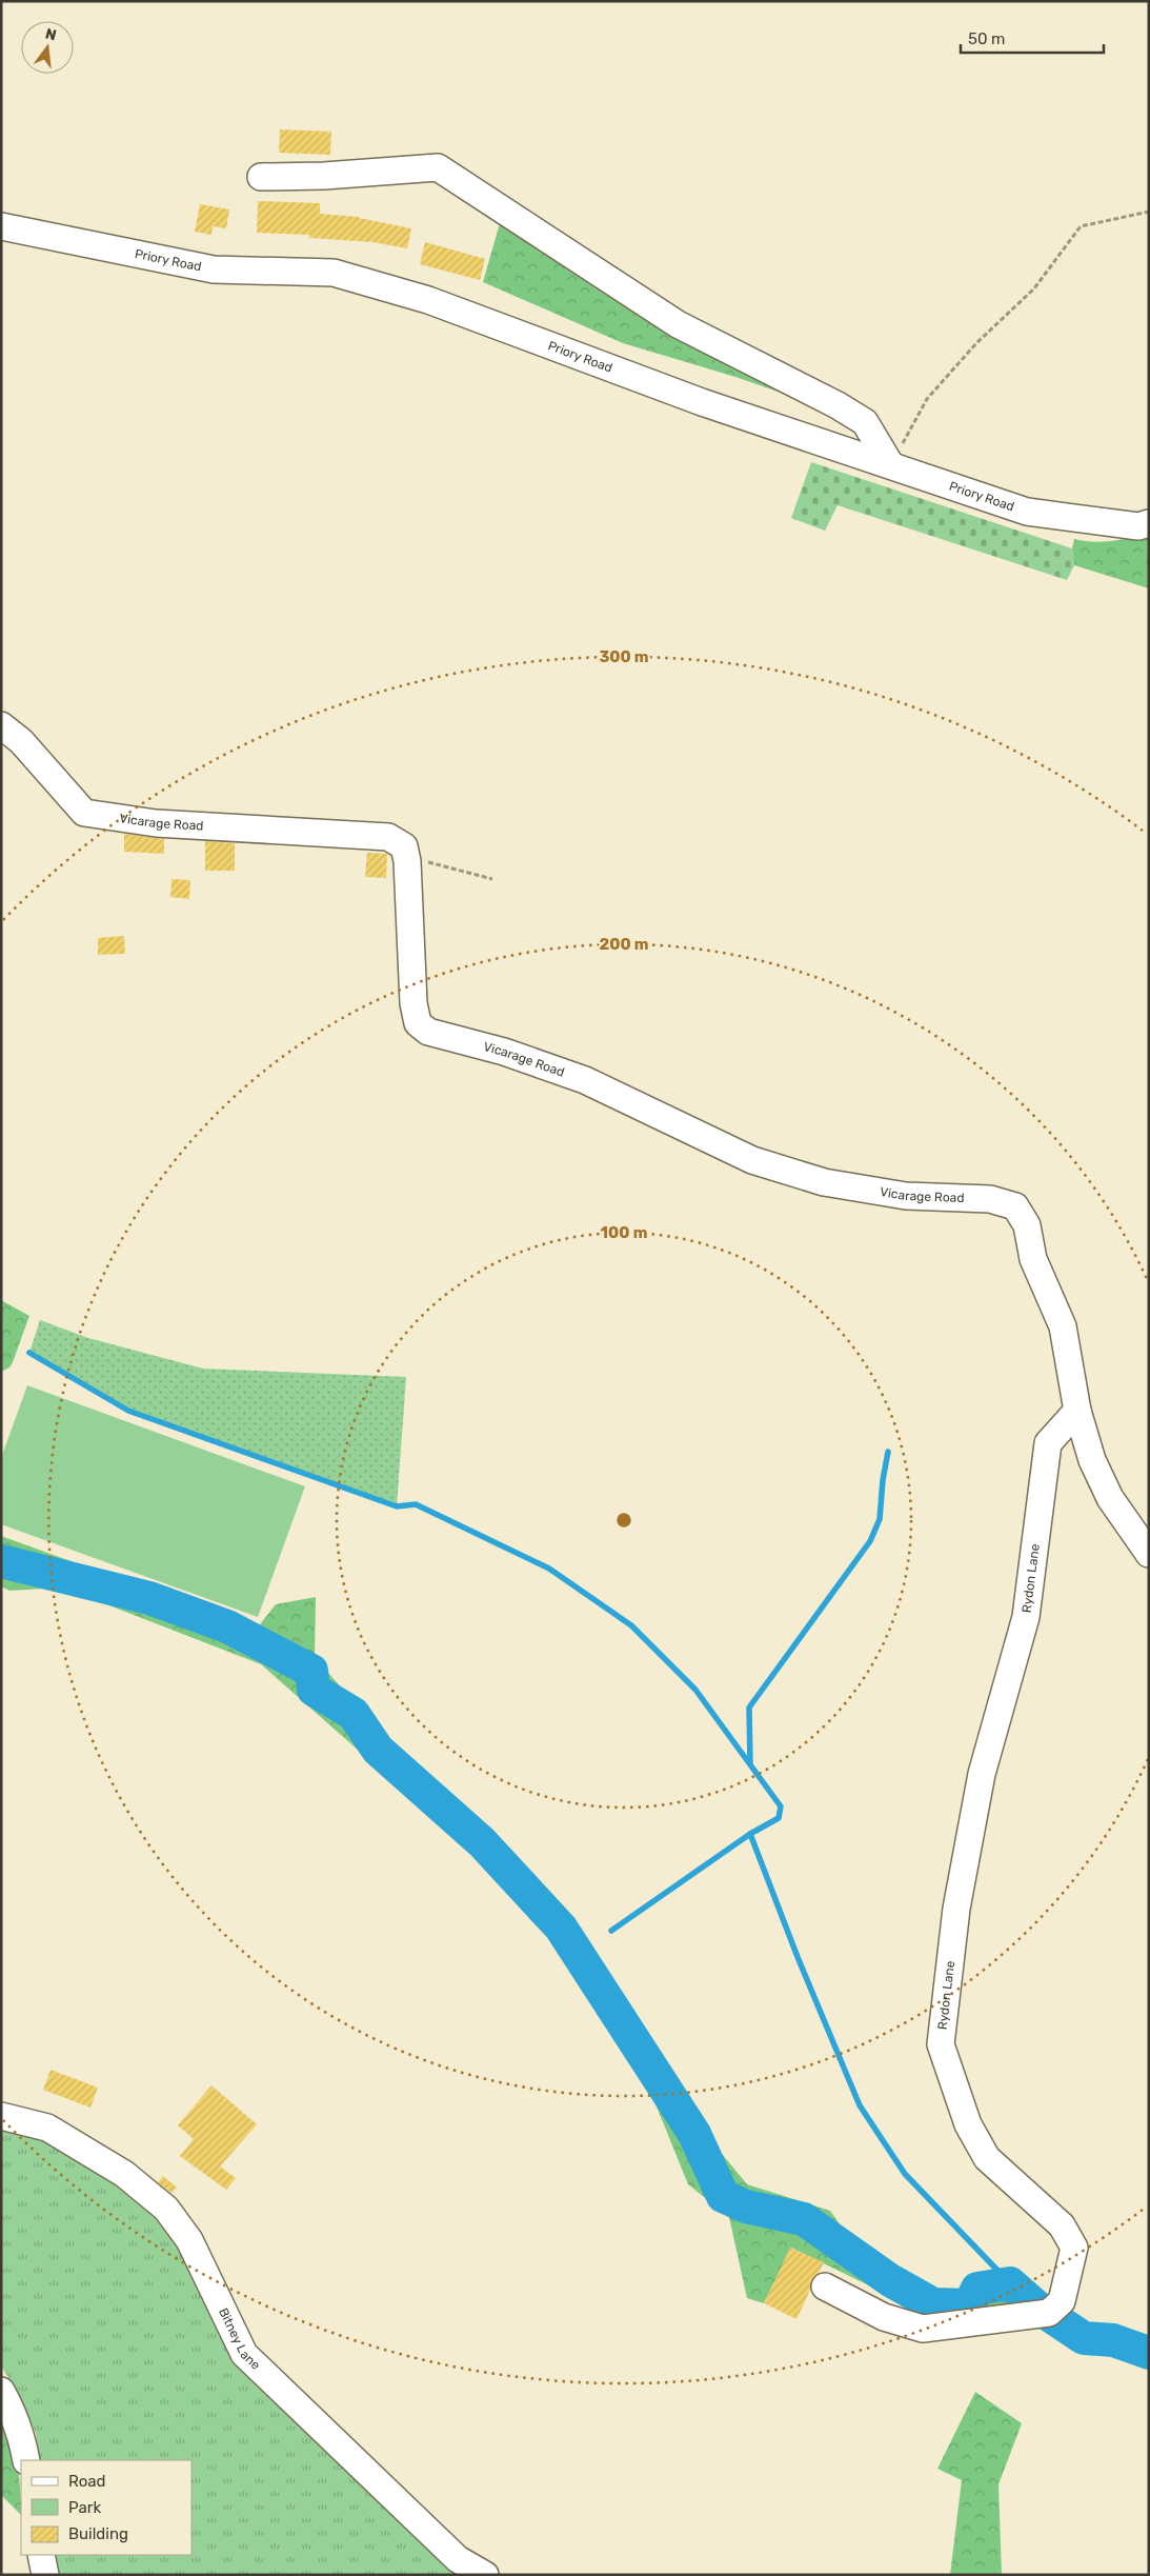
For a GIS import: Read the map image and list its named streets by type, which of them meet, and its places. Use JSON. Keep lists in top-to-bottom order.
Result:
{
  "streets": {
    "street": [
      "Priory Road",
      "Vicarage Road",
      "Rydon Lane",
      "Bitney Lane"
    ]
  },
  "crossings": [
    ["Vicarage Road", "Rydon Lane"]
  ],
  "legend": ["Road", "Park", "Building"],
  "scale_bar": "50 m",
  "north": "top",
  "rings": ["300 m", "200 m", "100 m"]
}
